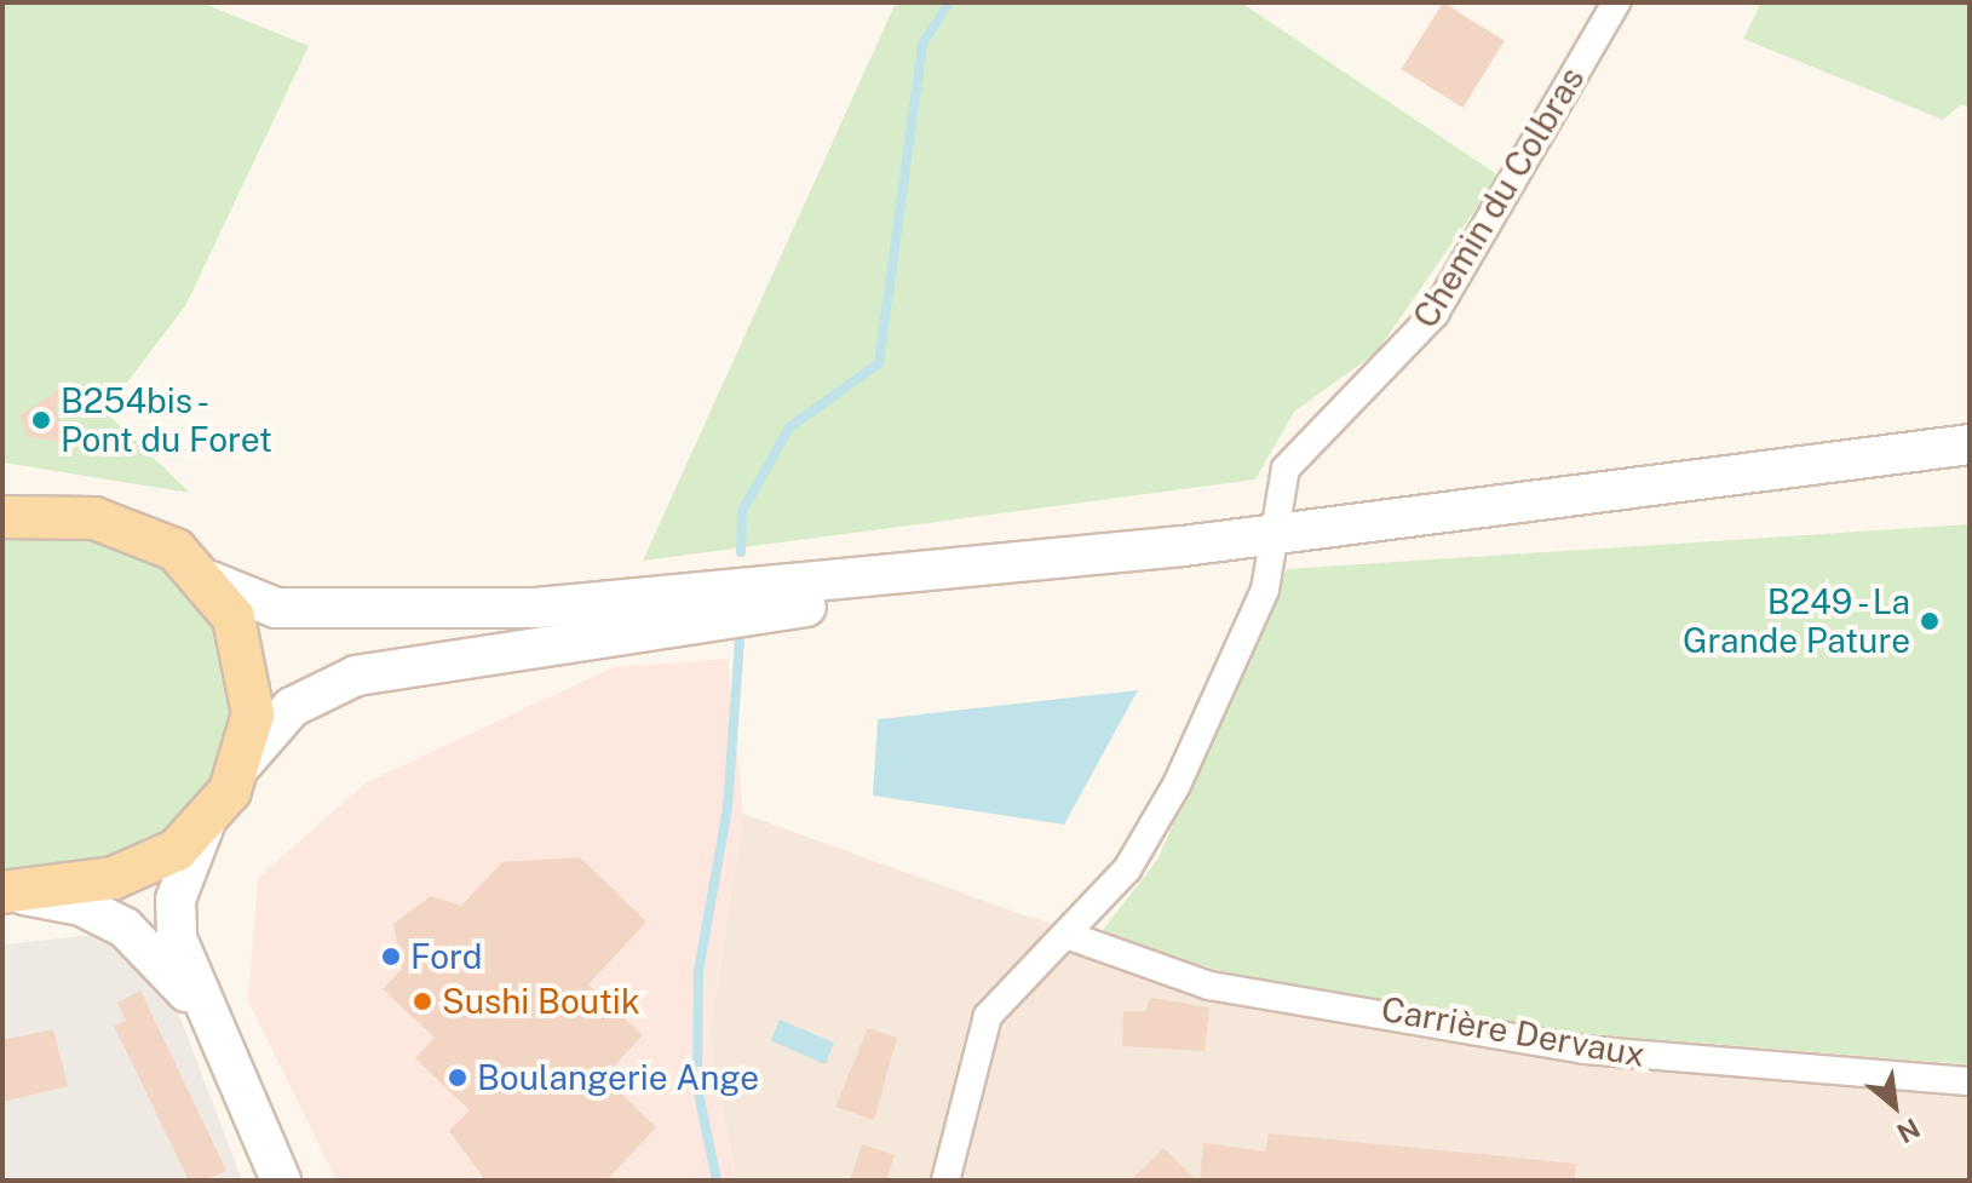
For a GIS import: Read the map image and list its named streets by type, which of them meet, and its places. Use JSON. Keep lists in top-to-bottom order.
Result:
{
  "streets": {
    "street": ["Chemin du Colbras", "Carrière Dervaux"]
  },
  "crossings": [
    ["Chemin du Colbras", "Carrière Dervaux"]
  ],
  "places": [
    "B254bis - Pont du Foret",
    "B249 - La Grande Pature",
    "Ford",
    "Sushi Boutik",
    "Boulangerie Ange"
  ],
  "north": "bottom right"
}
